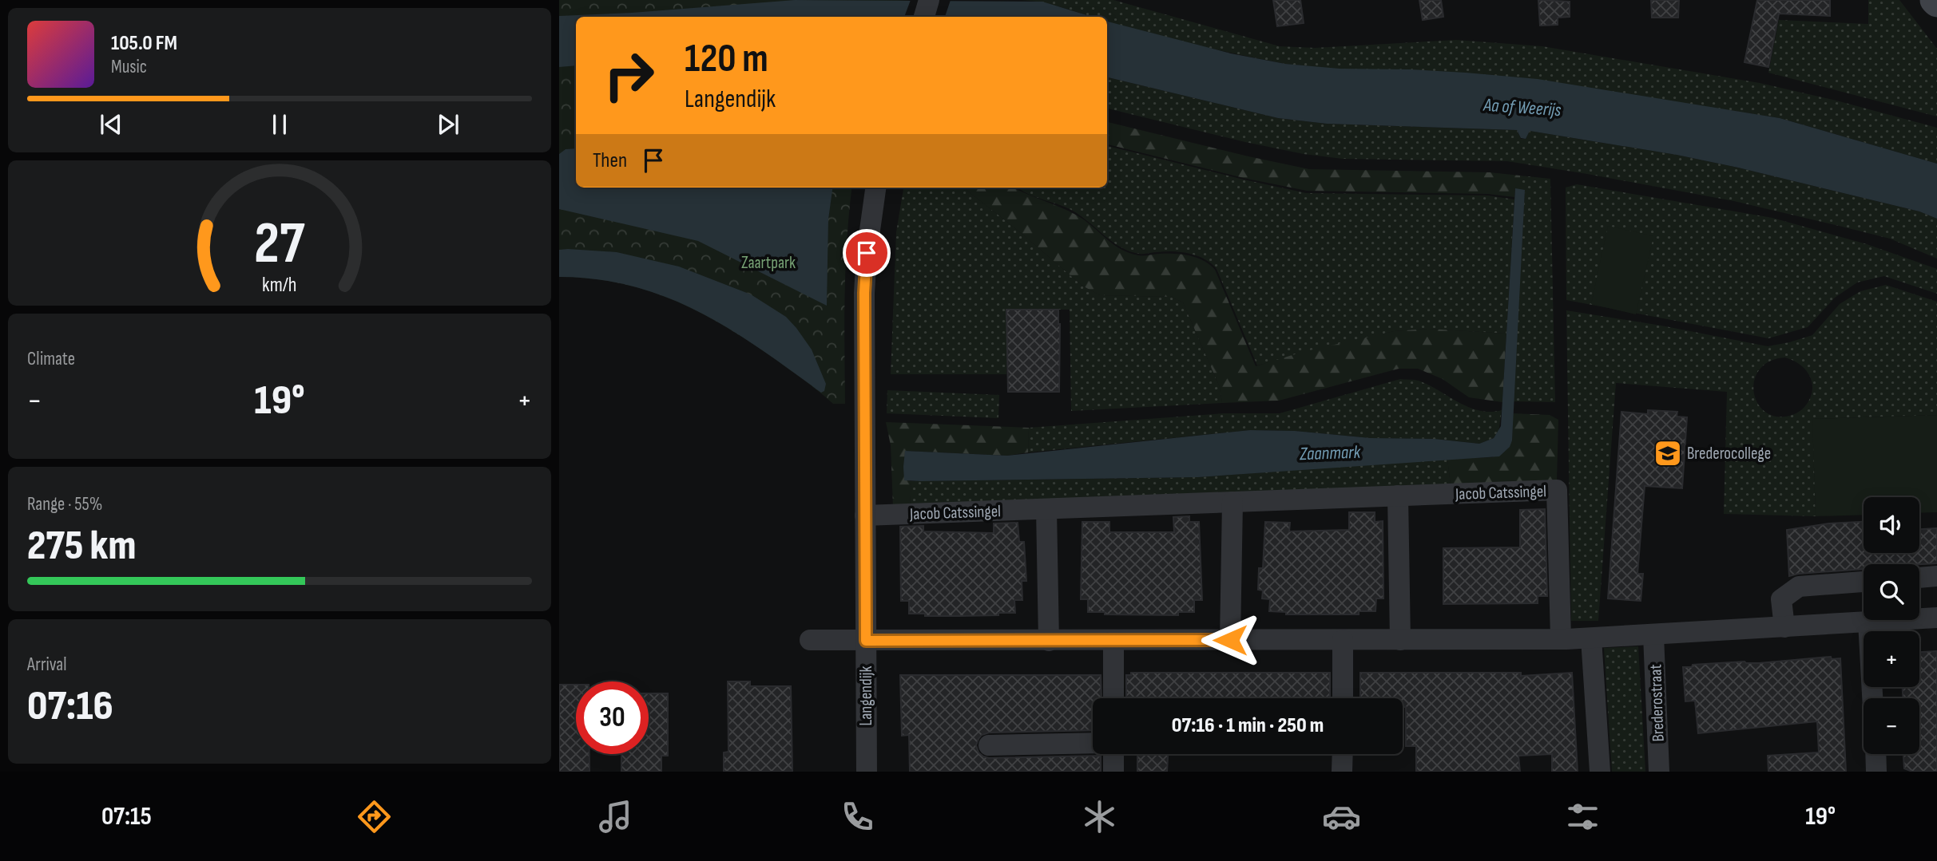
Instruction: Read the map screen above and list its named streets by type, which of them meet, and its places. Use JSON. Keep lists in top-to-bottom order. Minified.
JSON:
{"streets":{"street":["Jacob Catssingel","Langendijk","Brederostraat"]},"crossings":[["Jacob Catssingel","Langendijk"]],"water":["Aa of Weerijs","Zaanmark"],"parks":["Zaartpark"],"places":{"school or university":["Brederocollege"]},"page":{"turn":["120 m","Langendijk"],"song":["105.0 FM","Music"],"then":"Then","tile":["Climate",["Range · 55%","275 km"],["Arrival","07:16"]],"heat":["−","19°","+"],"map_buttons":["+","−"],"limit":"30","trip":"07:16 · 1 min · 250 m","tabs":["07:15","19°"],"gauge":["27","km/h"]}}
